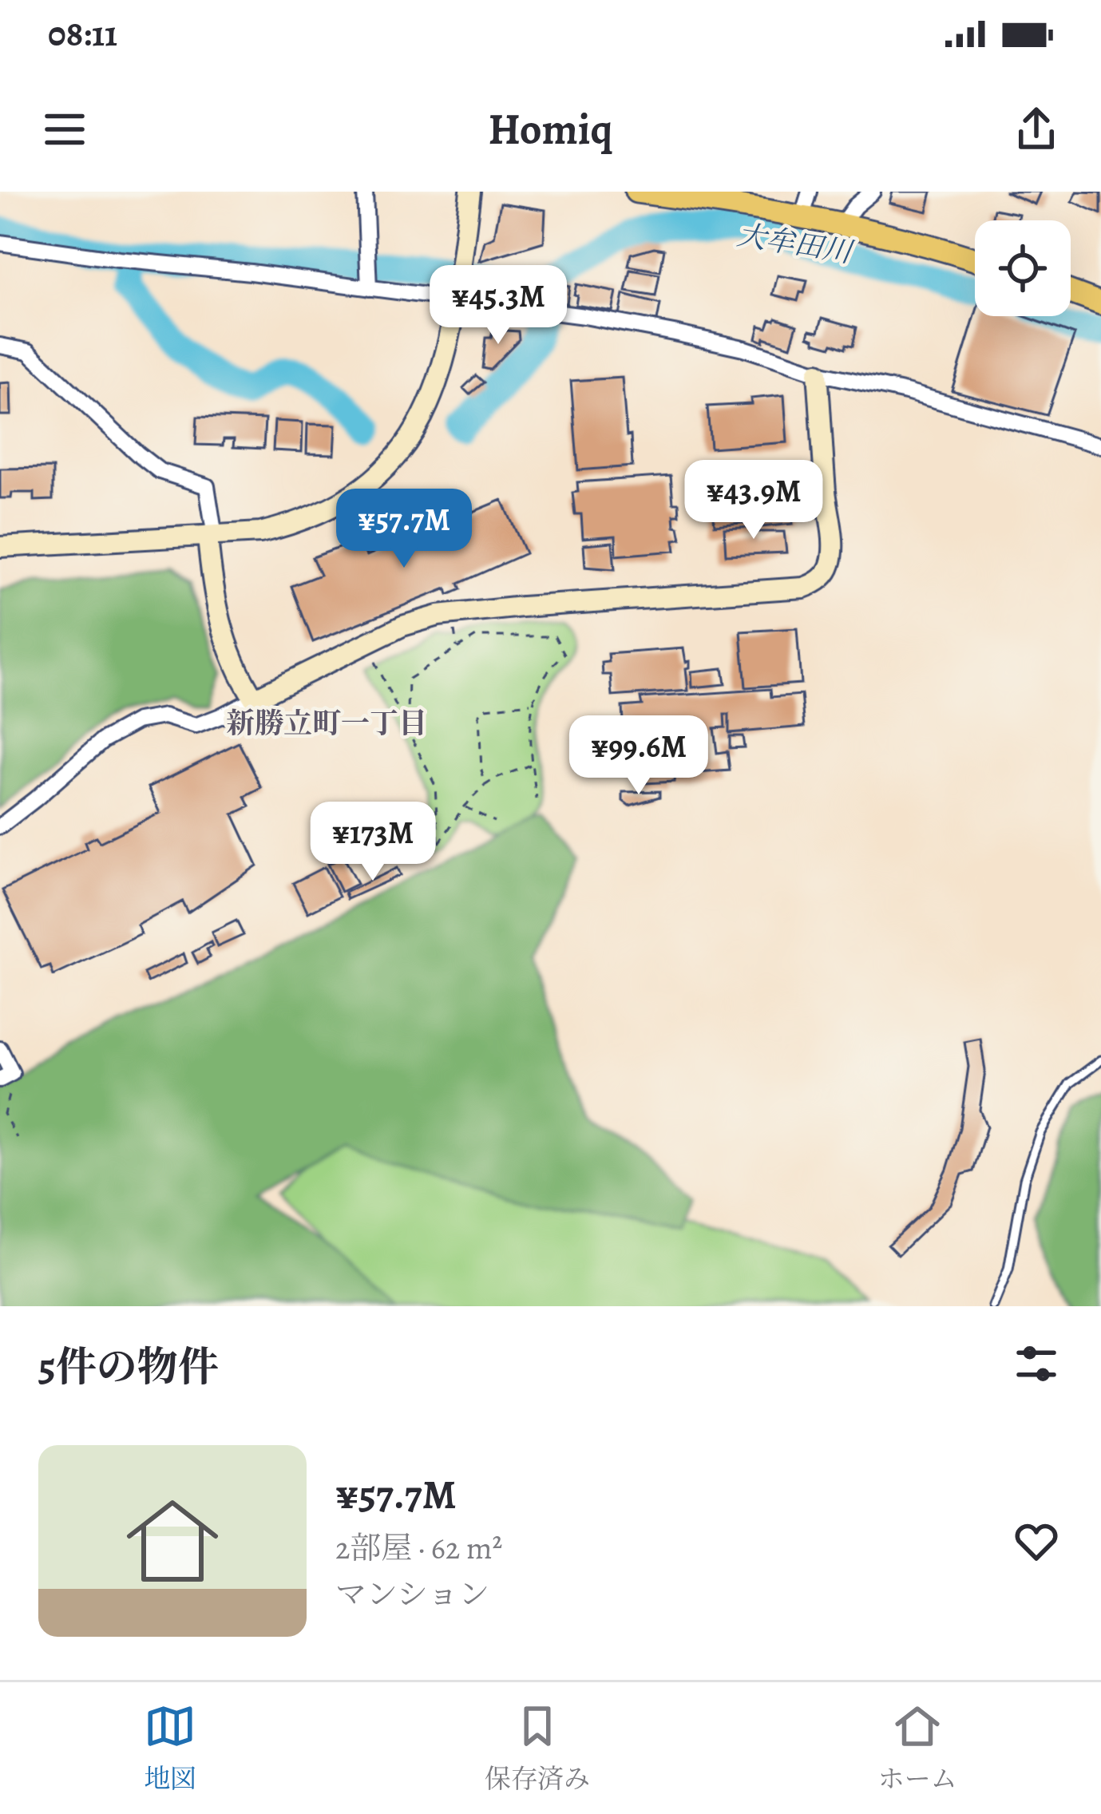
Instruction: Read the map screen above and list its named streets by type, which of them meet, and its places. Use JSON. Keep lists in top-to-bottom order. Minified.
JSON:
{"districts":["新勝立町一丁目"],"water":["大牟田川"],"page":{"status":"08:11","header":"Homiq","price":["¥45.3M","¥43.9M","¥57.7M","¥99.6M","¥173M"],"heading":"5件の物件","list":[{"name":"¥57.7M","note":"2部屋 · 62 m² · マンション"}],"tabs":["地図","保存済み","ホーム"]}}
